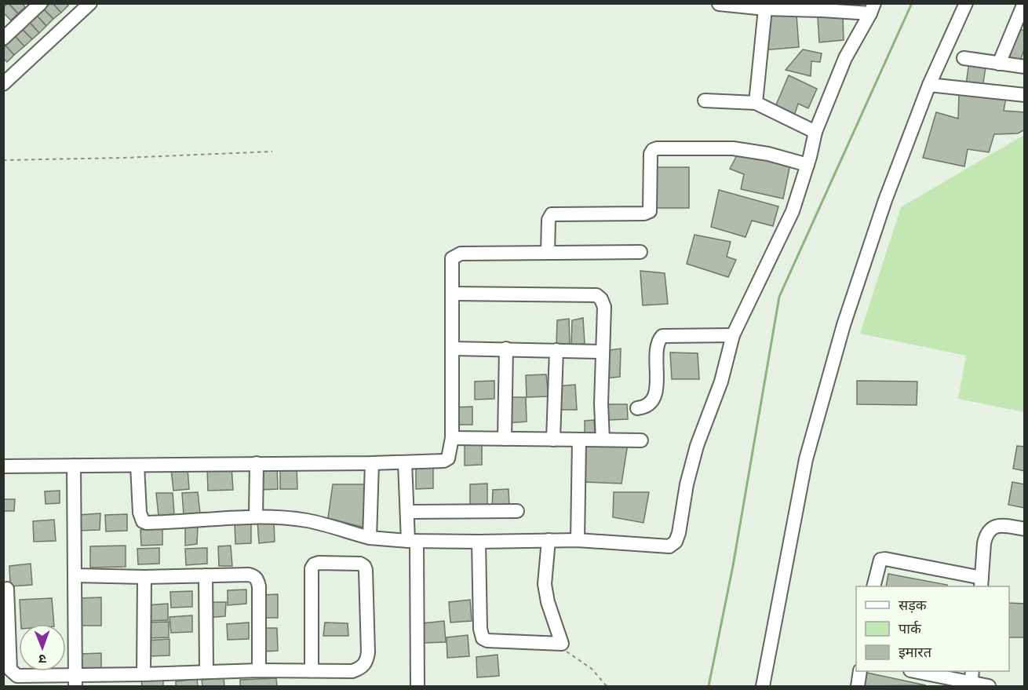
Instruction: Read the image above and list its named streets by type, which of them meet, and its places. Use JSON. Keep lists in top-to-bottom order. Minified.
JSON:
{"legend":["सड़क","पार्क","इमारत"],"north":"bottom"}
